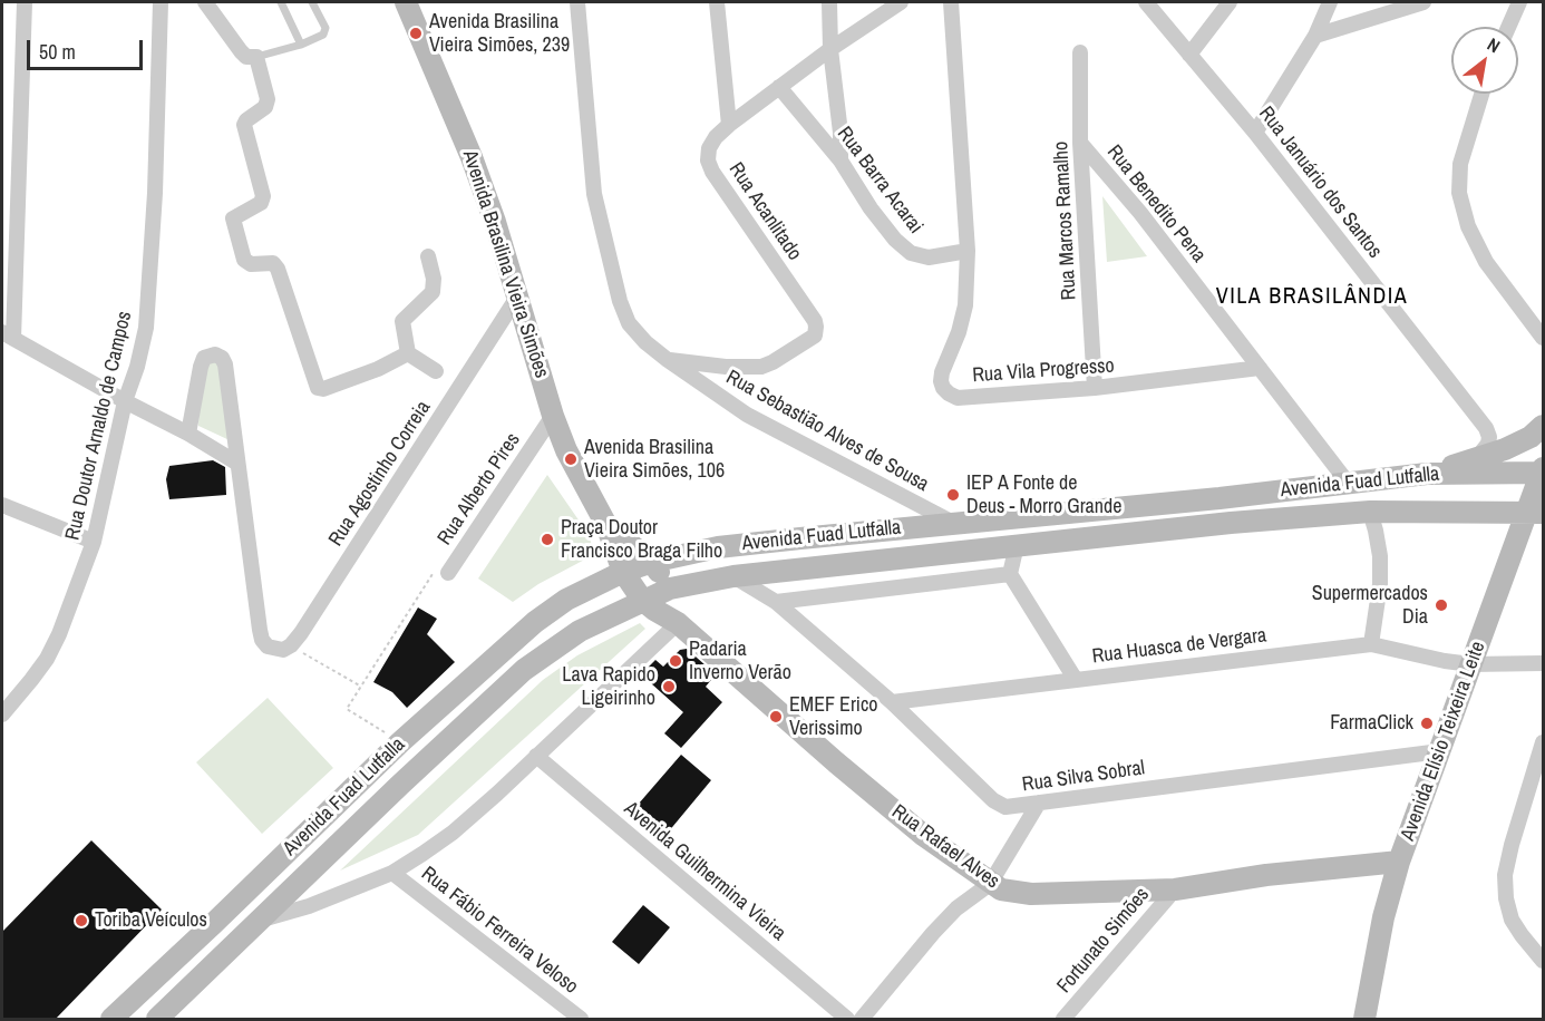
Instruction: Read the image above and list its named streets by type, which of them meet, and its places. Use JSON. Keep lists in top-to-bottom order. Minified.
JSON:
{"streets":{"main road":["Avenida Brasilina Vieira Simões","Avenida Fuad Lutfalla","Avenida Elísio Teixeira Leite","Rua Rafael Alves"],"street":["Rua Barra Acarai","Rua Januário dos Santos","Rua Benedito Pena","Rua Acanlitado","Rua Marcos Ramalho","Rua Vila Progresso","Rua Doutor Arnaldo de Campos","Rua Sebastião Alves de Sousa","Rua Agostinho Correia","Rua Alberto Pires","Rua Huasca de Vergara","Rua Silva Sobral","Avenida Guilhermina Vieira","Rua Fábio Ferreira Veloso","Fortunato Simões"]},"crossings":[["Rua Barra Acarai","Rua Acanlitado"],["Rua Barra Acarai","Rua Vila Progresso"],["Rua Benedito Pena","Rua Marcos Ramalho"],["Rua Benedito Pena","Rua Vila Progresso"],["Rua Benedito Pena","Avenida Fuad Lutfalla"],["Rua Acanlitado","Rua Sebastião Alves de Sousa"],["Rua Marcos Ramalho","Rua Vila Progresso"],["Avenida Brasilina Vieira Simões","Rua Agostinho Correia"],["Avenida Brasilina Vieira Simões","Avenida Fuad Lutfalla"],["Avenida Brasilina Vieira Simões","Rua Alberto Pires"],["Avenida Brasilina Vieira Simões","Rua Rafael Alves"],["Rua Sebastião Alves de Sousa","Avenida Fuad Lutfalla"],["Avenida Fuad Lutfalla","Rua Alberto Pires"],["Avenida Fuad Lutfalla","Avenida Elísio Teixeira Leite"],["Avenida Fuad Lutfalla","Rua Silva Sobral"],["Avenida Fuad Lutfalla","Rua Rafael Alves"],["Avenida Fuad Lutfalla","Avenida Guilhermina Vieira"],["Avenida Fuad Lutfalla","Rua Fábio Ferreira Veloso"],["Rua Huasca de Vergara","Avenida Elísio Teixeira Leite"],["Rua Huasca de Vergara","Rua Silva Sobral"],["Avenida Elísio Teixeira Leite","Rua Silva Sobral"],["Avenida Elísio Teixeira Leite","Rua Rafael Alves"],["Rua Rafael Alves","Fortunato Simões"]],"districts":["VILA BRASILÂNDIA"],"places":["Avenida Brasilina Vieira Simões, 239","Avenida Brasilina Vieira Simões, 106","IEP A Fonte de Deus - Morro Grande","Praça Doutor Francisco Braga Filho","Supermercados Dia","Padaria Inverno Verão","Lava Rapido Ligeirinho","EMEF Erico Verissimo","FarmaClick","Toriba Veículos"],"scale_bar":"50 m","north":"top right"}
